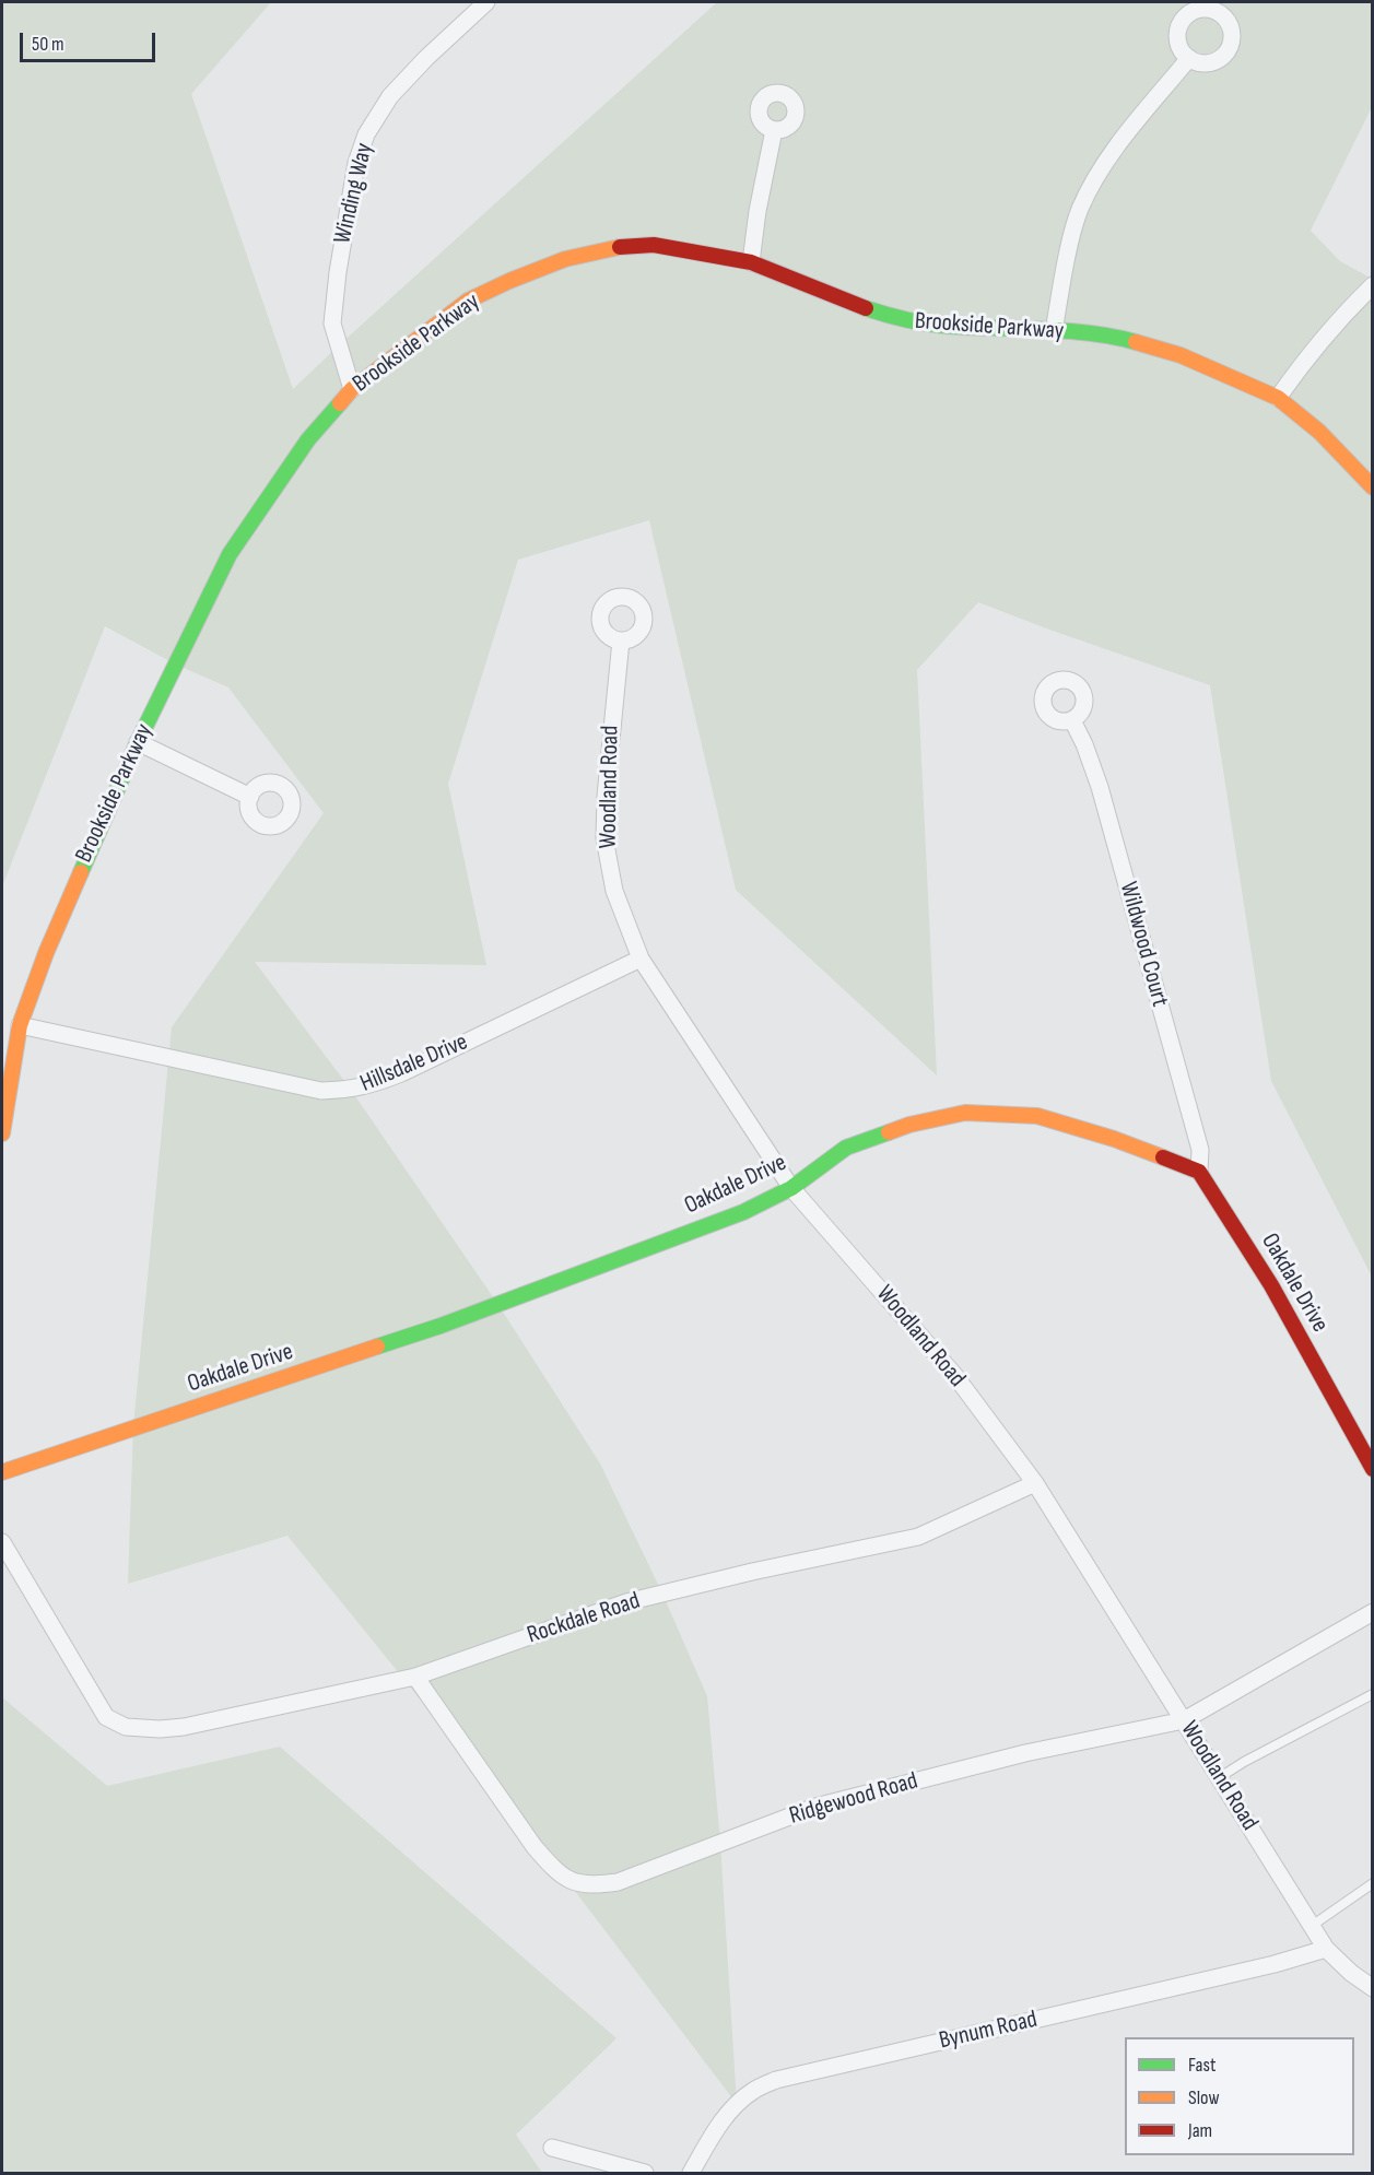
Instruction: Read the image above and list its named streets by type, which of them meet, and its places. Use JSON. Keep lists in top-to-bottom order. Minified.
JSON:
{"streets":{"street":["Winding Way","Brookside Parkway","Woodland Road","Wildwood Court","Hillsdale Drive","Oakdale Drive","Rockdale Road","Ridgewood Road","Bynum Road"]},"crossings":[["Winding Way","Brookside Parkway"],["Brookside Parkway","Hillsdale Drive"],["Woodland Road","Hillsdale Drive"],["Woodland Road","Oakdale Drive"],["Woodland Road","Rockdale Road"],["Woodland Road","Ridgewood Road"],["Woodland Road","Bynum Road"],["Wildwood Court","Oakdale Drive"],["Rockdale Road","Ridgewood Road"]],"legend":["Fast","Slow","Jam"],"scale_bar":"50 m"}
